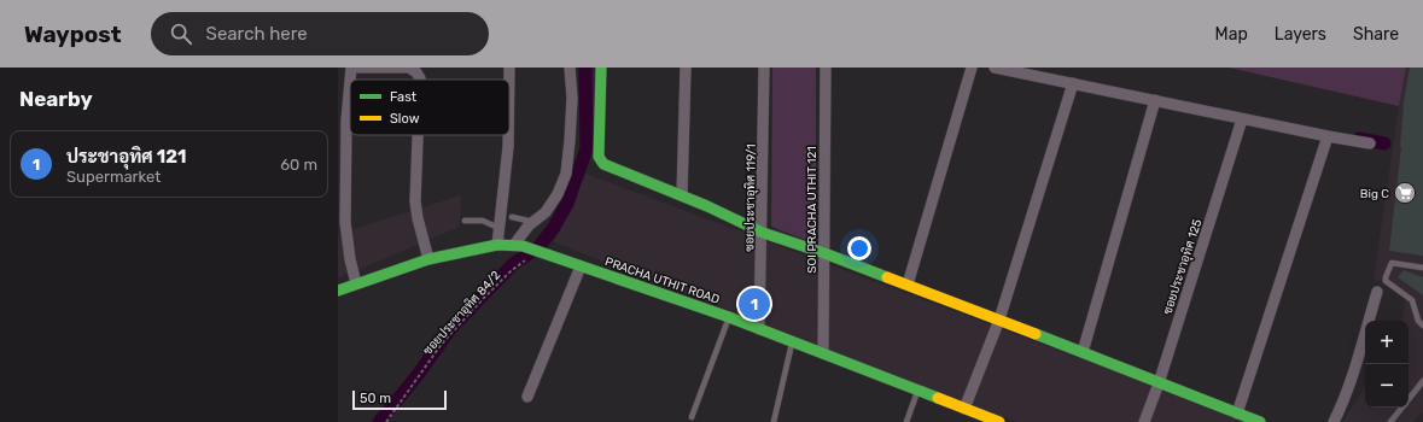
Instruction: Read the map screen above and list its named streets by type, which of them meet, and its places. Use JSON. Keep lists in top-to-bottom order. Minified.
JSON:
{"streets":{"street":["ซอยประชาอุทิศ 119/1","SOI PRACHA UTHIT 121","ซอยประชาอุทิศ 125","PRACHA UTHIT ROAD"],"path":["ซอยประชาอุทิศ 84/2"]},"crossings":[["ซอยประชาอุทิศ 119/1","PRACHA UTHIT ROAD"],["SOI PRACHA UTHIT 121","PRACHA UTHIT ROAD"],["PRACHA UTHIT ROAD","ซอยประชาอุทิศ 84/2"]],"places":{"supermarket":["Big C"]},"legend":["Fast","Slow"],"scale_bar":"50 m","page":{"header":"Waypost","search":"Search here","nav":["Map","Layers","Share"],"heading":"Nearby","list":[{"mark":"1","name":"ประชาอุทิศ 121","note":"Supermarket","value":"60 m"}],"pins":"1","map_buttons":["+","−"],"scale":"50 m"}}
